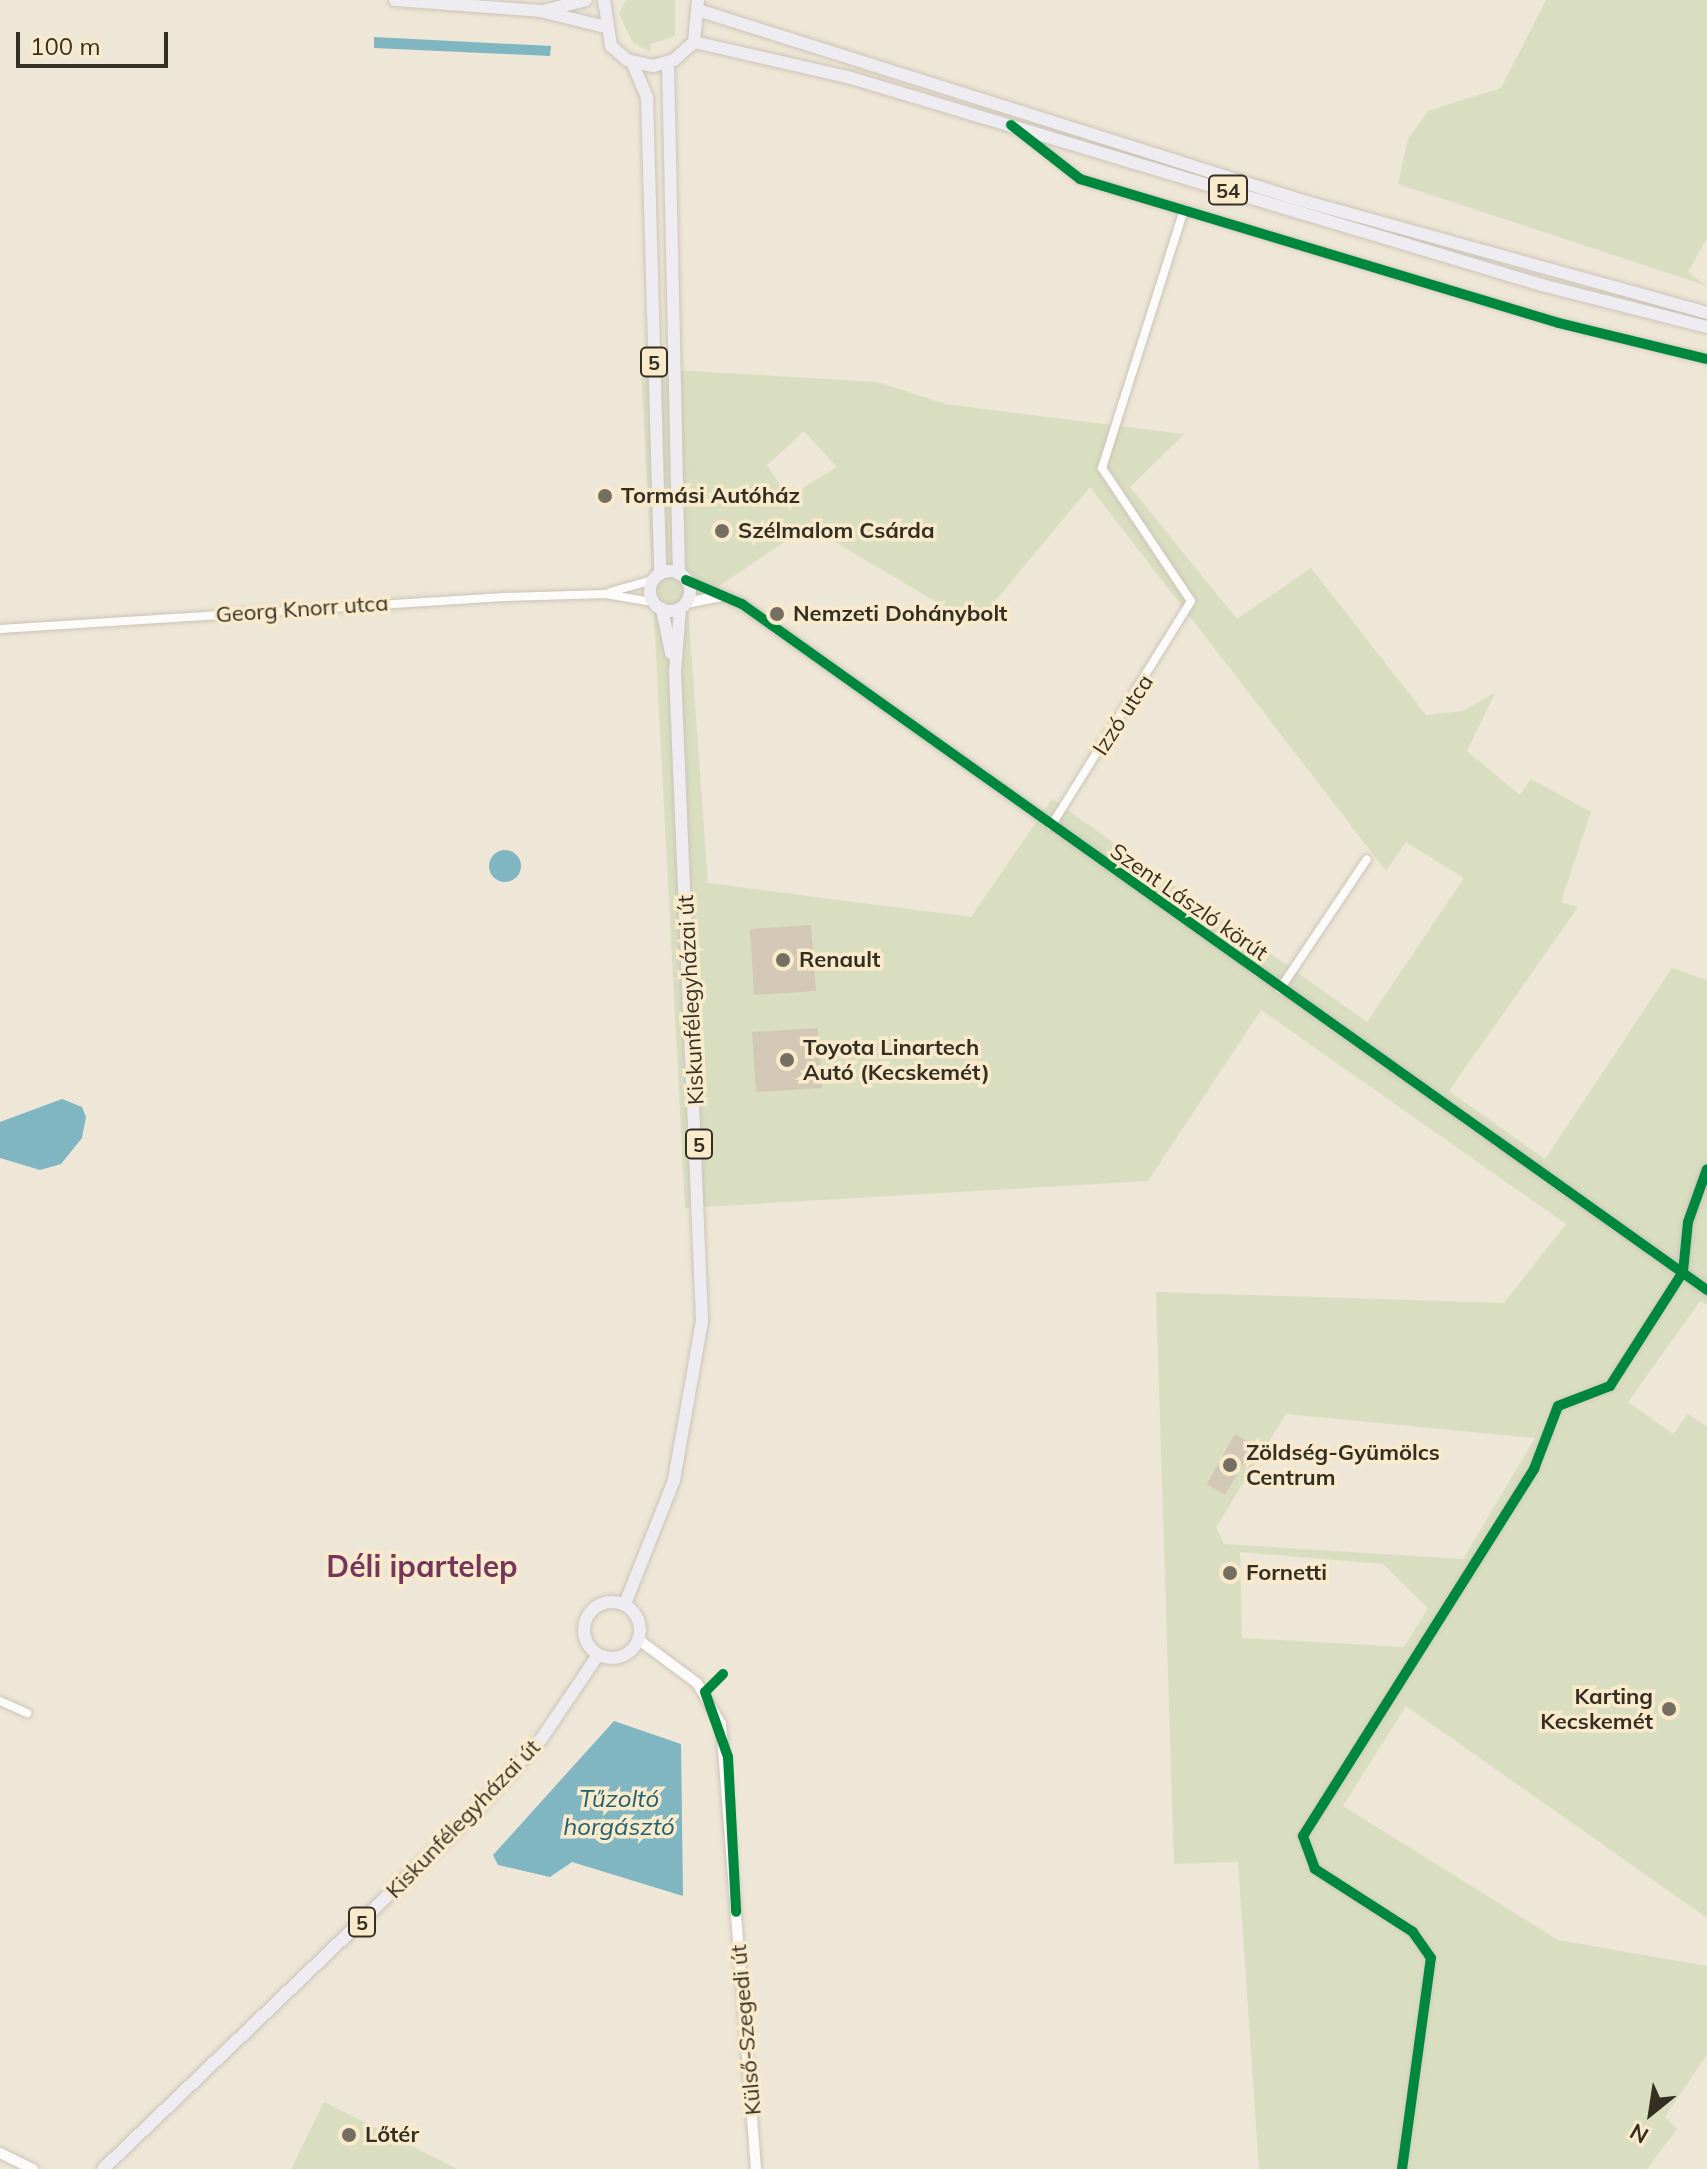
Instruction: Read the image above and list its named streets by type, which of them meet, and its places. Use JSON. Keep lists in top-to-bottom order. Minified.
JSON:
{"streets":{"main road":["54","5","Kiskunfélegyházai út"],"street":["Georg Knorr utca","Izzó utca","Szent László körút","Külső-Szegedi út"]},"crossings":[["5","Georg Knorr utca"],["5","Szent László körút"],["5","Kiskunfélegyházai út"],["Georg Knorr utca","Kiskunfélegyházai út"],["Izzó utca","Szent László körút"],["Kiskunfélegyházai út","Külső-Szegedi út"]],"districts":["Déli ipartelep"],"water":["Tűzoltó horgásztó"],"places":["Tormási Autóház","Szélmalom Csárda","Nemzeti Dohánybolt","Renault","Toyota Linartech Autó (Kecskemét)","Zöldség-Gyümölcs Centrum","Fornetti","Karting Kecskemét","Lőtér"],"scale_bar":"100 m","north":"bottom left"}
